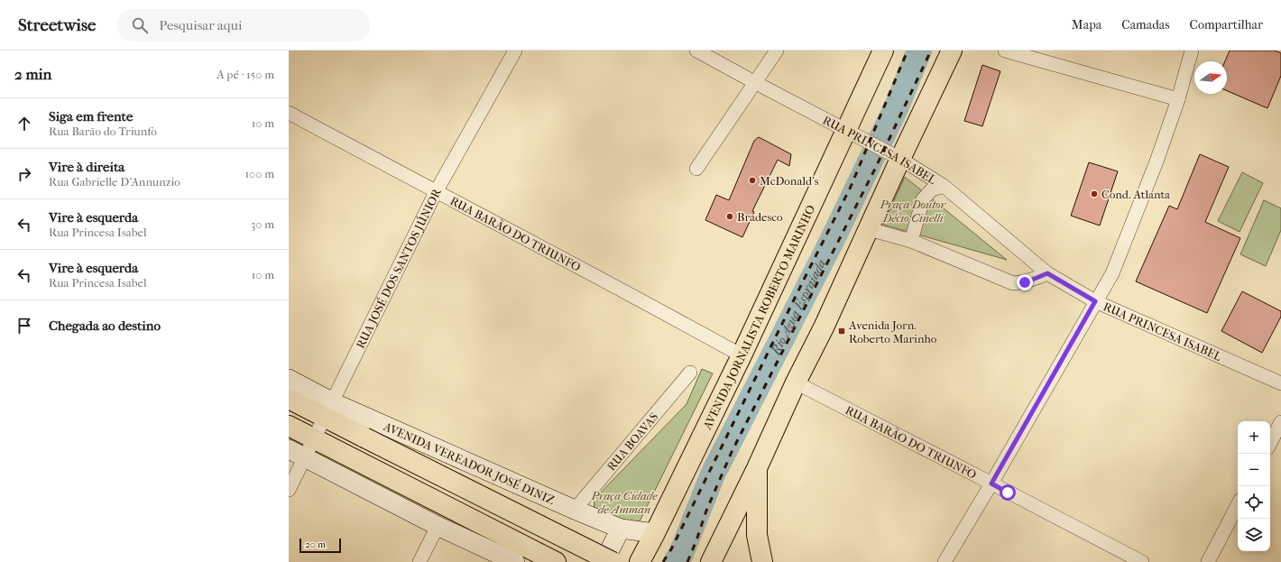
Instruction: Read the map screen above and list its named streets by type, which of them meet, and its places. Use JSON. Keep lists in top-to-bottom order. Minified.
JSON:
{"streets":{"main road":["AVENIDA JORNALISTA ROBERTO MARINHO","AVENIDA VEREADOR JOSÉ DINIZ"],"street":["RUA PRINCESA ISABEL","RUA BARÃO DO TRIUNFO","RUA JOSÉ DOS SANTOS JÚNIOR","RUA BOAVAS"]},"crossings":[["RUA PRINCESA ISABEL","AVENIDA JORNALISTA ROBERTO MARINHO"],["RUA BARÃO DO TRIUNFO","RUA JOSÉ DOS SANTOS JÚNIOR"],["RUA BARÃO DO TRIUNFO","AVENIDA JORNALISTA ROBERTO MARINHO"],["RUA JOSÉ DOS SANTOS JÚNIOR","AVENIDA VEREADOR JOSÉ DINIZ"],["AVENIDA JORNALISTA ROBERTO MARINHO","AVENIDA VEREADOR JOSÉ DINIZ"],["RUA BOAVAS","AVENIDA VEREADOR JOSÉ DINIZ"]],"water":["Rio Água Espraiada"],"parks":["Praça Doutor Décio Cinelli","Praça Cidade de Amman"],"places":{"other":["McDonald's","Cond. Atlanta","Bradesco"],"transit":["Avenida Jorn. Roberto Marinho"]},"scale_bar":"20 m","north":"right","page":{"header":"Streetwise","search":"Pesquisar aqui","nav":["Mapa","Camadas","Compartilhar"],"heading":["2 min","A pé · 150 m"],"list":[["Siga em frente","Rua Barão do Triunfo","10 m"],["Vire à direita","Rua Gabrielle D'Annunzio","100 m"],["Vire à esquerda","Rua Princesa Isabel","30 m"],["Vire à esquerda","Rua Princesa Isabel","10 m"],"Chegada ao destino"],"map_buttons":["+","−"],"scale":"20 m"}}
